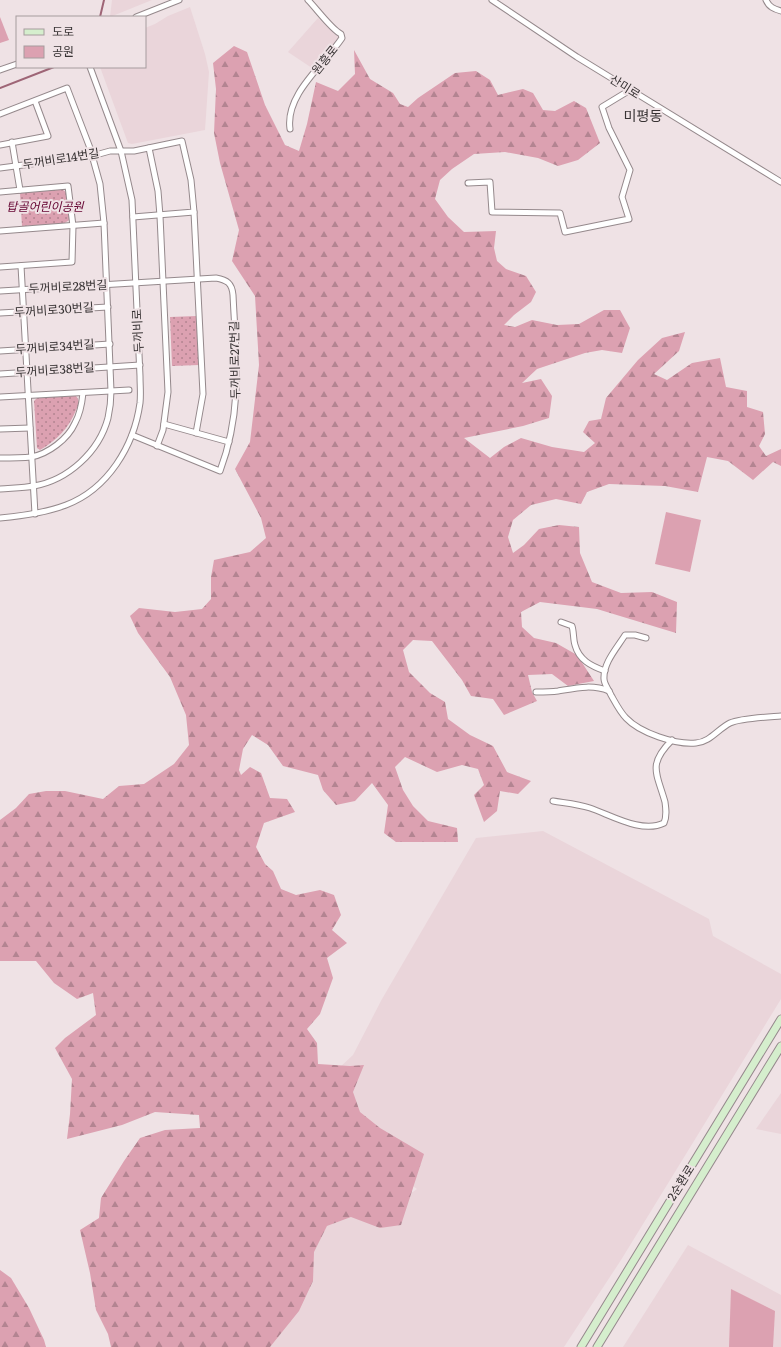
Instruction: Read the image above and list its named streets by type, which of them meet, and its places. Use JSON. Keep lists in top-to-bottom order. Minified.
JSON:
{"streets":{"street":["원흥로","산미로","두꺼비로14번길","두꺼비로28번길","두꺼비로30번길","두꺼비로","두꺼비로34번길","두꺼비로27번길","두꺼비로38번길","2순환로"]},"crossings":[["두꺼비로14번길","두꺼비로"],["두꺼비로28번길","두꺼비로"],["두꺼비로28번길","두꺼비로27번길"],["두꺼비로","두꺼비로27번길"],["두꺼비로","두꺼비로38번길"]],"districts":["미평동"],"parks":["탑골어린이공원"],"legend":["도로","공원"]}
